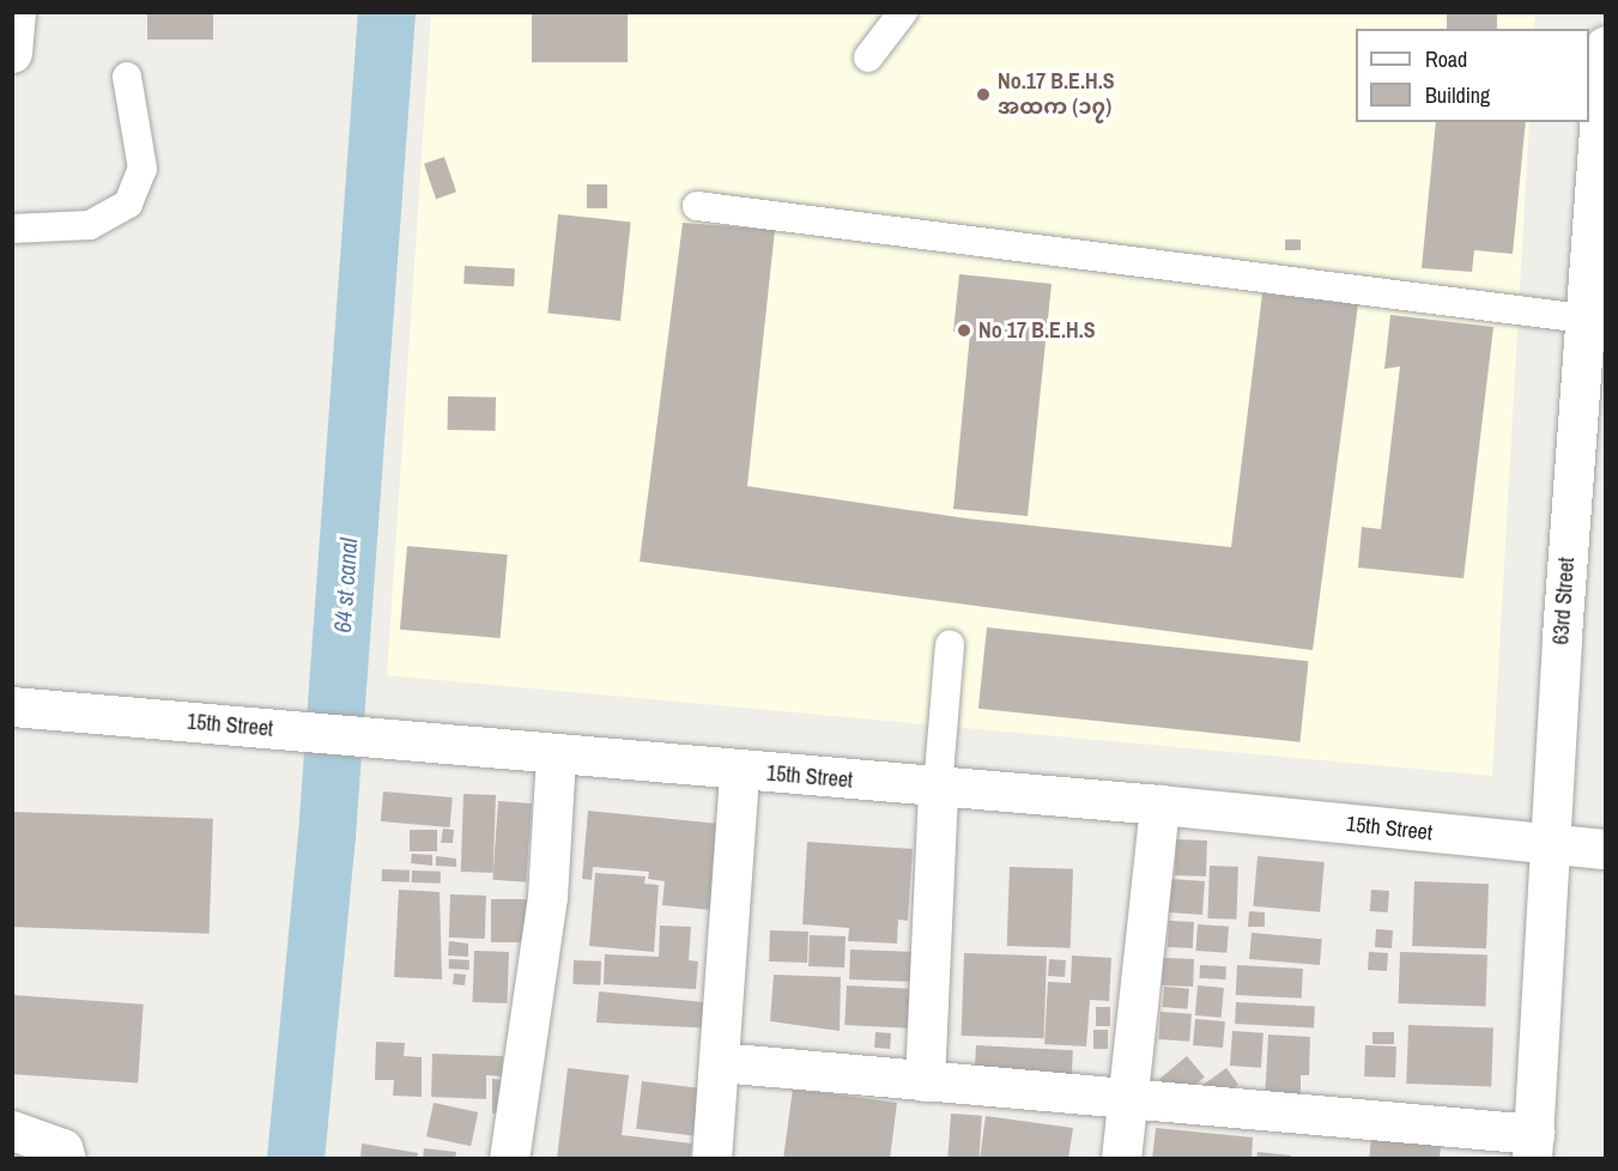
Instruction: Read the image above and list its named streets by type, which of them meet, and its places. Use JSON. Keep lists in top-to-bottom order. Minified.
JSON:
{"streets":{"street":["63rd Street","15th Street"]},"crossings":[["63rd Street","15th Street"]],"water":["64 st canal"],"places":["No.17 B.E.H.S အထက (၁၇)","No 17 B.E.H.S"],"legend":["Road","Building"]}
